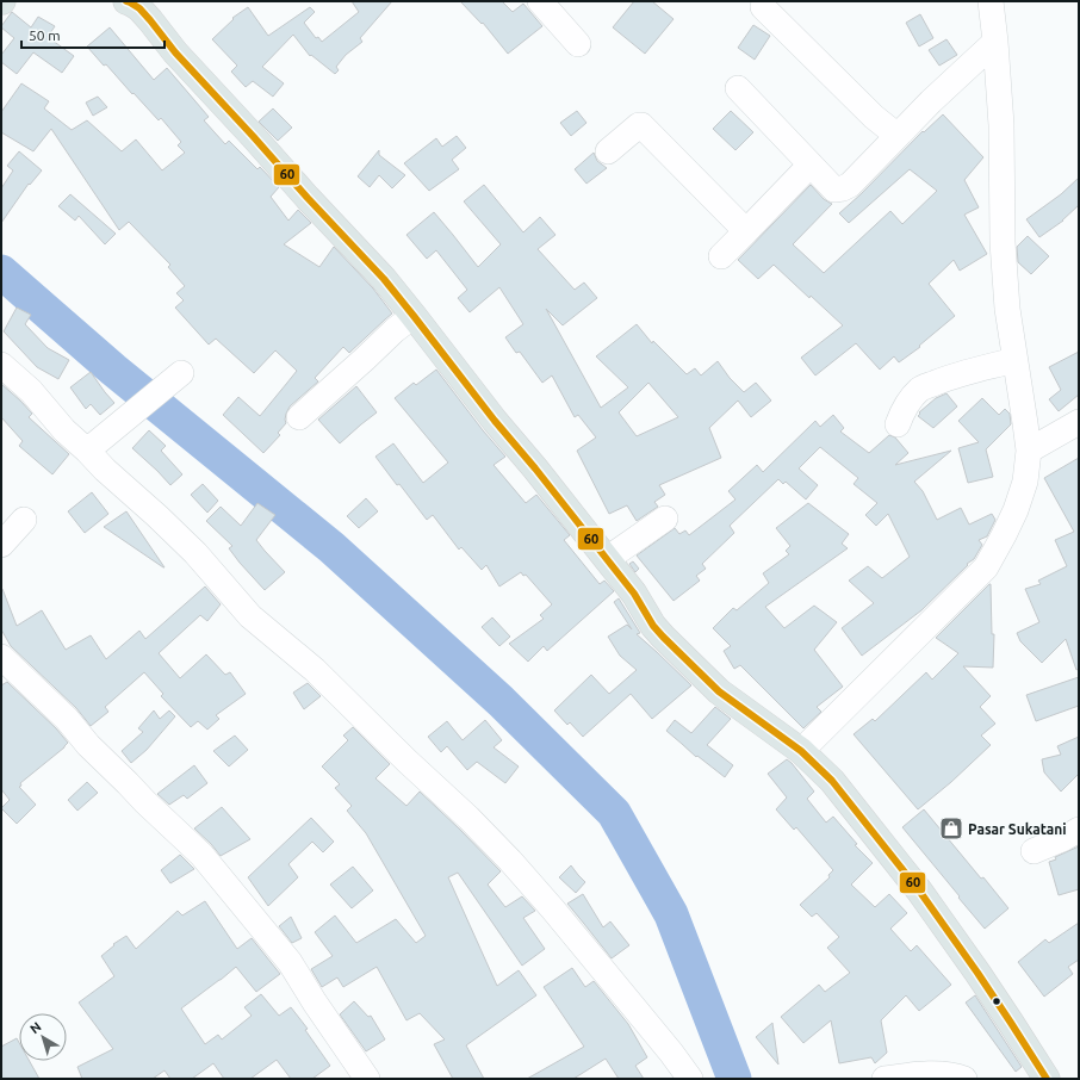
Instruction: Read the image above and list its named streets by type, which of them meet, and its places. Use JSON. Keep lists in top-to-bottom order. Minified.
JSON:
{"places":{"shop":["Pasar Sukatani"]},"lines":["transit line 60"],"scale_bar":"50 m","north":"top left"}
